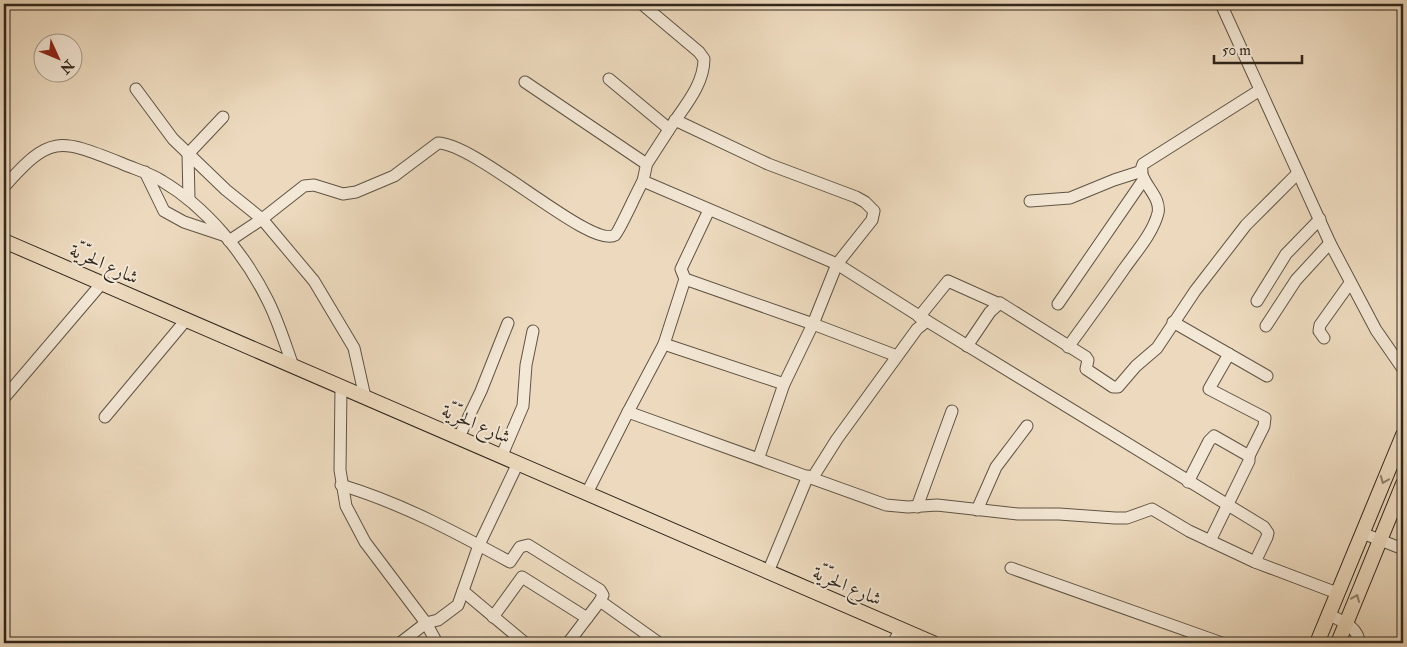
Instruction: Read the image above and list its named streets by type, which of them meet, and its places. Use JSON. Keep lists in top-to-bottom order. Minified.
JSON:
{"streets":{"main road":["شارع الحرّيّة"]},"scale_bar":"50 m","north":"bottom right"}
